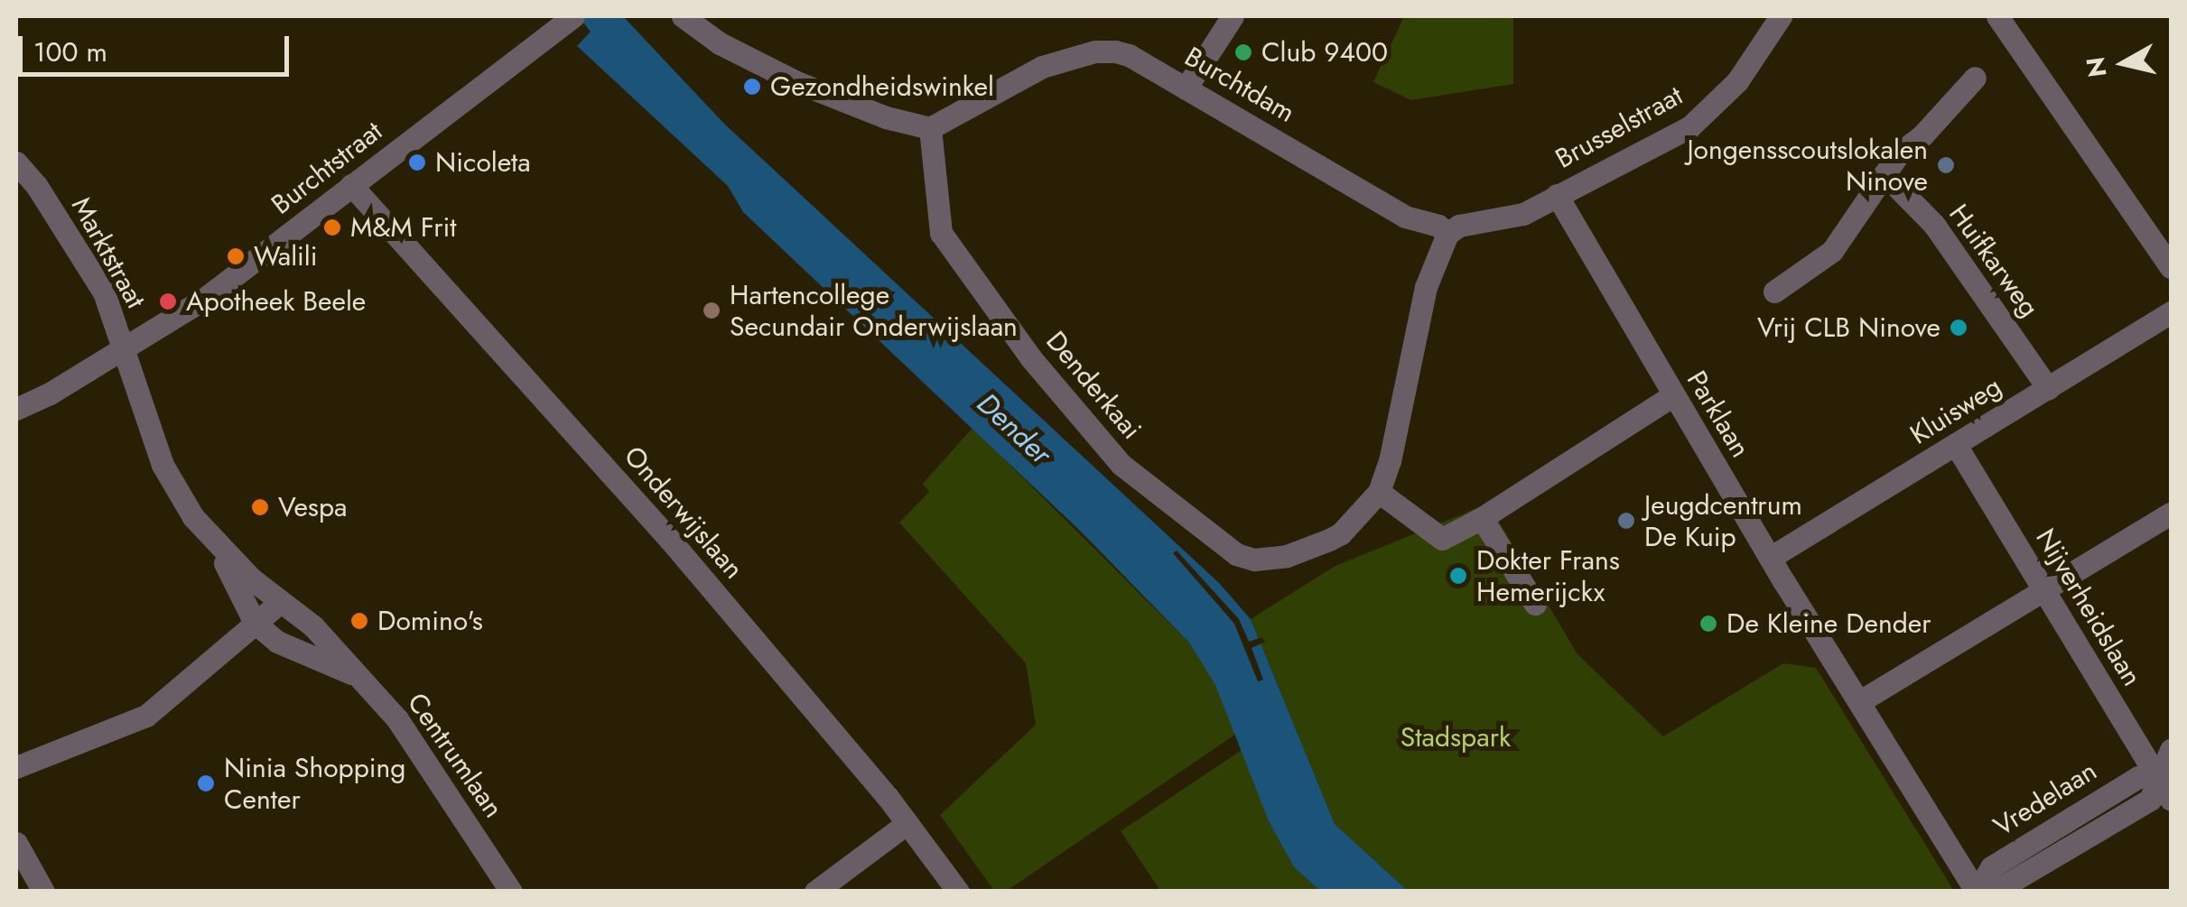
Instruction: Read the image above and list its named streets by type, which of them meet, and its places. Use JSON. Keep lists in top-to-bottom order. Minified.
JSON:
{"streets":{"street":["Burchtdam","Brusselstraat","Burchtstraat","Marktstraat","Huifkarweg","Denderkaai","Kluisweg","Parklaan","Onderwijslaan","Nijverheidslaan","Centrumlaan","Vredelaan"]},"crossings":[["Burchtdam","Brusselstraat"],["Burchtdam","Denderkaai"],["Brusselstraat","Parklaan"],["Burchtstraat","Marktstraat"],["Burchtstraat","Onderwijslaan"],["Burchtstraat","Centrumlaan"],["Marktstraat","Centrumlaan"],["Huifkarweg","Kluisweg"],["Kluisweg","Parklaan"],["Kluisweg","Nijverheidslaan"],["Parklaan","Vredelaan"],["Nijverheidslaan","Vredelaan"]],"water":["Dender"],"parks":["Stadspark"],"places":["Club 9400","Gezondheidswinkel","Nicoleta","Jongensscoutslokalen Ninove","M&M Frit","Walili","Apotheek Beele","Hartencollege Secundair Onderwijslaan","Vrij CLB Ninove","Vespa","Jeugdcentrum De Kuip","Dokter Frans Hemerijckx","Domino's","De Kleine Dender","Ninia Shopping Center"],"scale_bar":"100 m","north":"left"}
